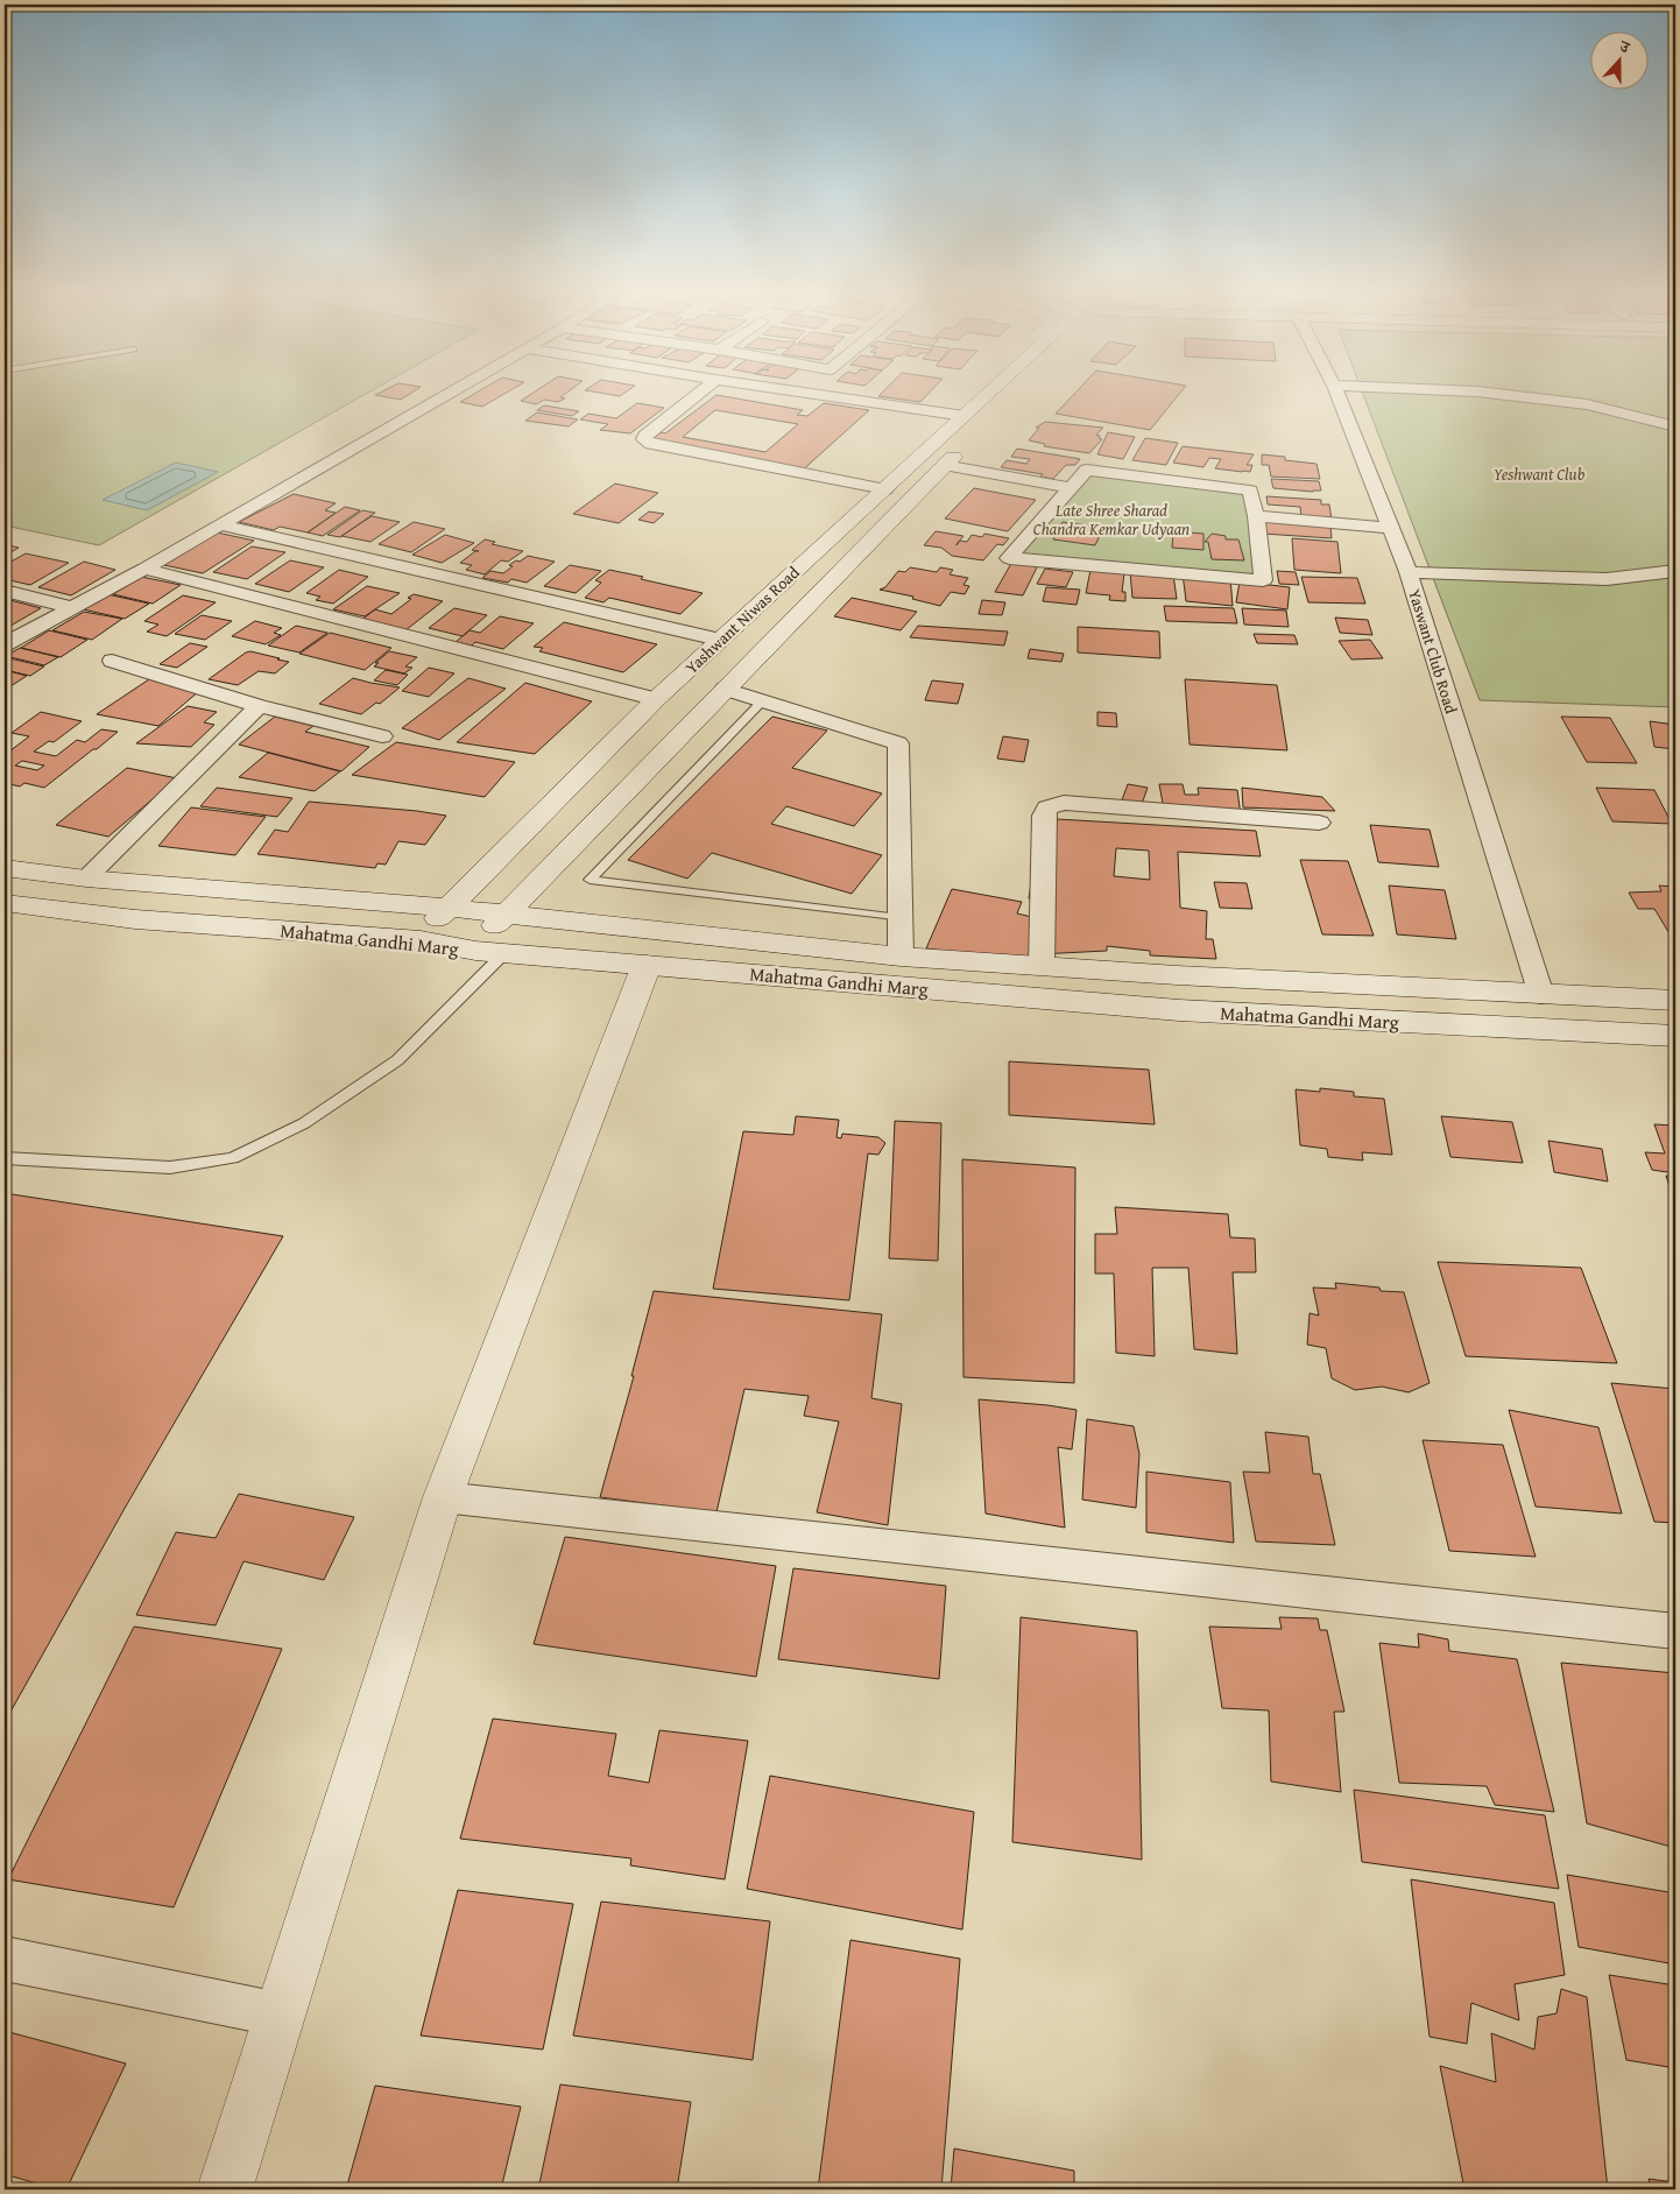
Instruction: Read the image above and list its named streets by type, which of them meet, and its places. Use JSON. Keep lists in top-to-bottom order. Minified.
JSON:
{"streets":{"main road":["Yashwant Niwas Road","Mahatma Gandhi Marg"],"street":["Yaswant Club Road"]},"crossings":[["Yashwant Niwas Road","Mahatma Gandhi Marg"],["Yaswant Club Road","Mahatma Gandhi Marg"]],"parks":["Yeshwant Club","Late Shree Sharad Chandra Kemkar Udyaan"],"north":"top"}
